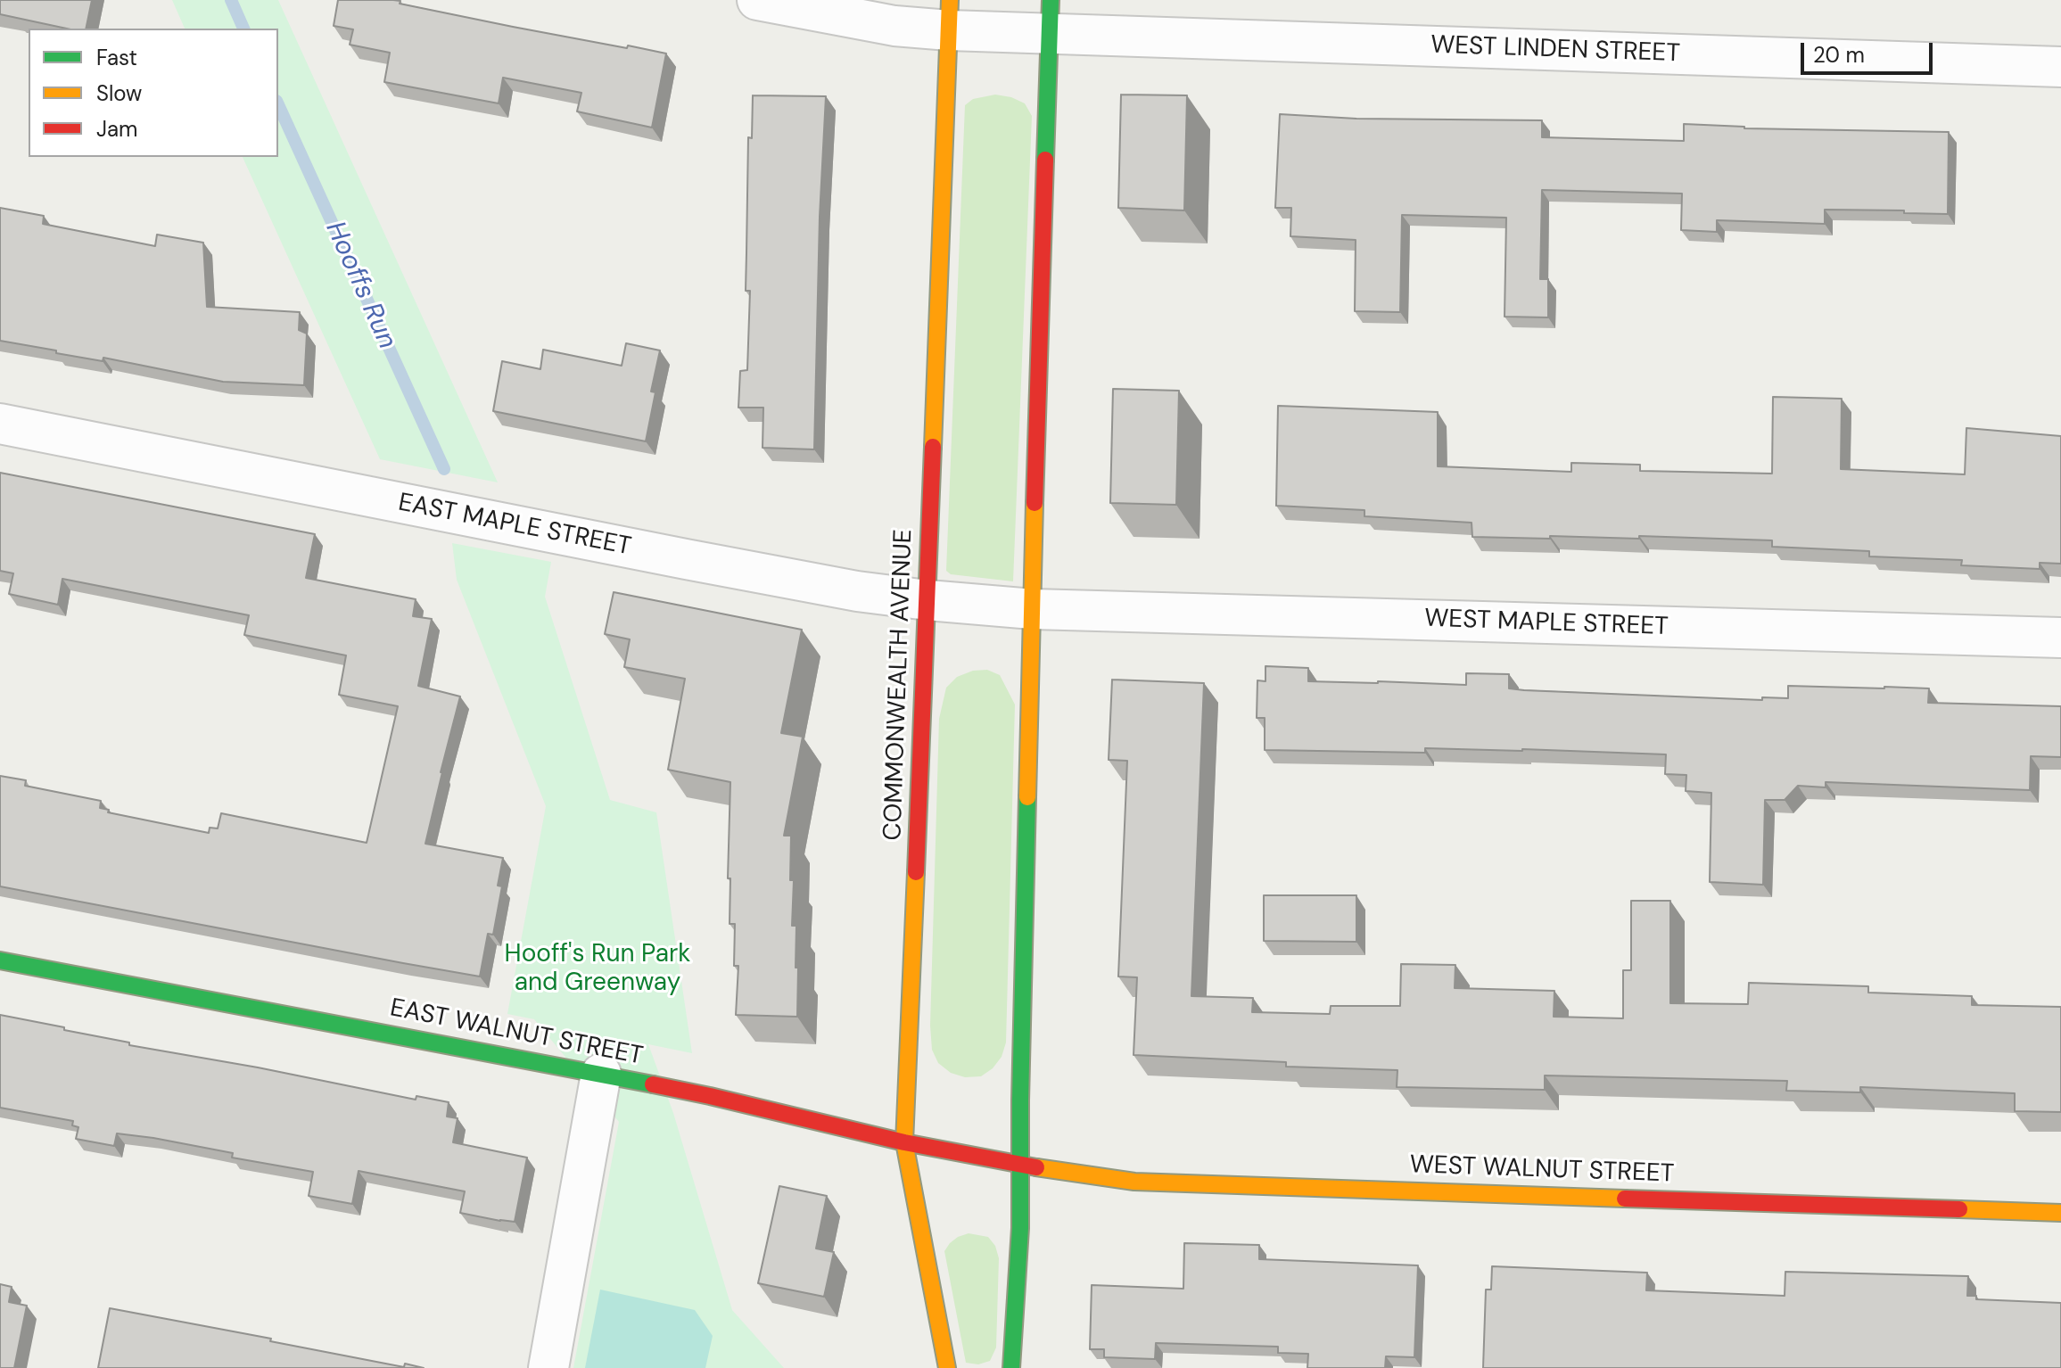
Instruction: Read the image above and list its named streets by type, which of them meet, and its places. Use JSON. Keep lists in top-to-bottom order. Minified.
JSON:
{"streets":{"street":["WEST LINDEN STREET","EAST MAPLE STREET","WEST MAPLE STREET","COMMONWEALTH AVENUE","EAST WALNUT STREET","WEST WALNUT STREET"]},"crossings":[["WEST LINDEN STREET","COMMONWEALTH AVENUE"],["EAST MAPLE STREET","WEST MAPLE STREET"],["EAST MAPLE STREET","COMMONWEALTH AVENUE"],["COMMONWEALTH AVENUE","EAST WALNUT STREET"],["EAST WALNUT STREET","WEST WALNUT STREET"]],"water":["Hooffs Run"],"parks":["Hooff's Run Park and Greenway"],"legend":["Fast","Slow","Jam"],"scale_bar":"20 m"}
